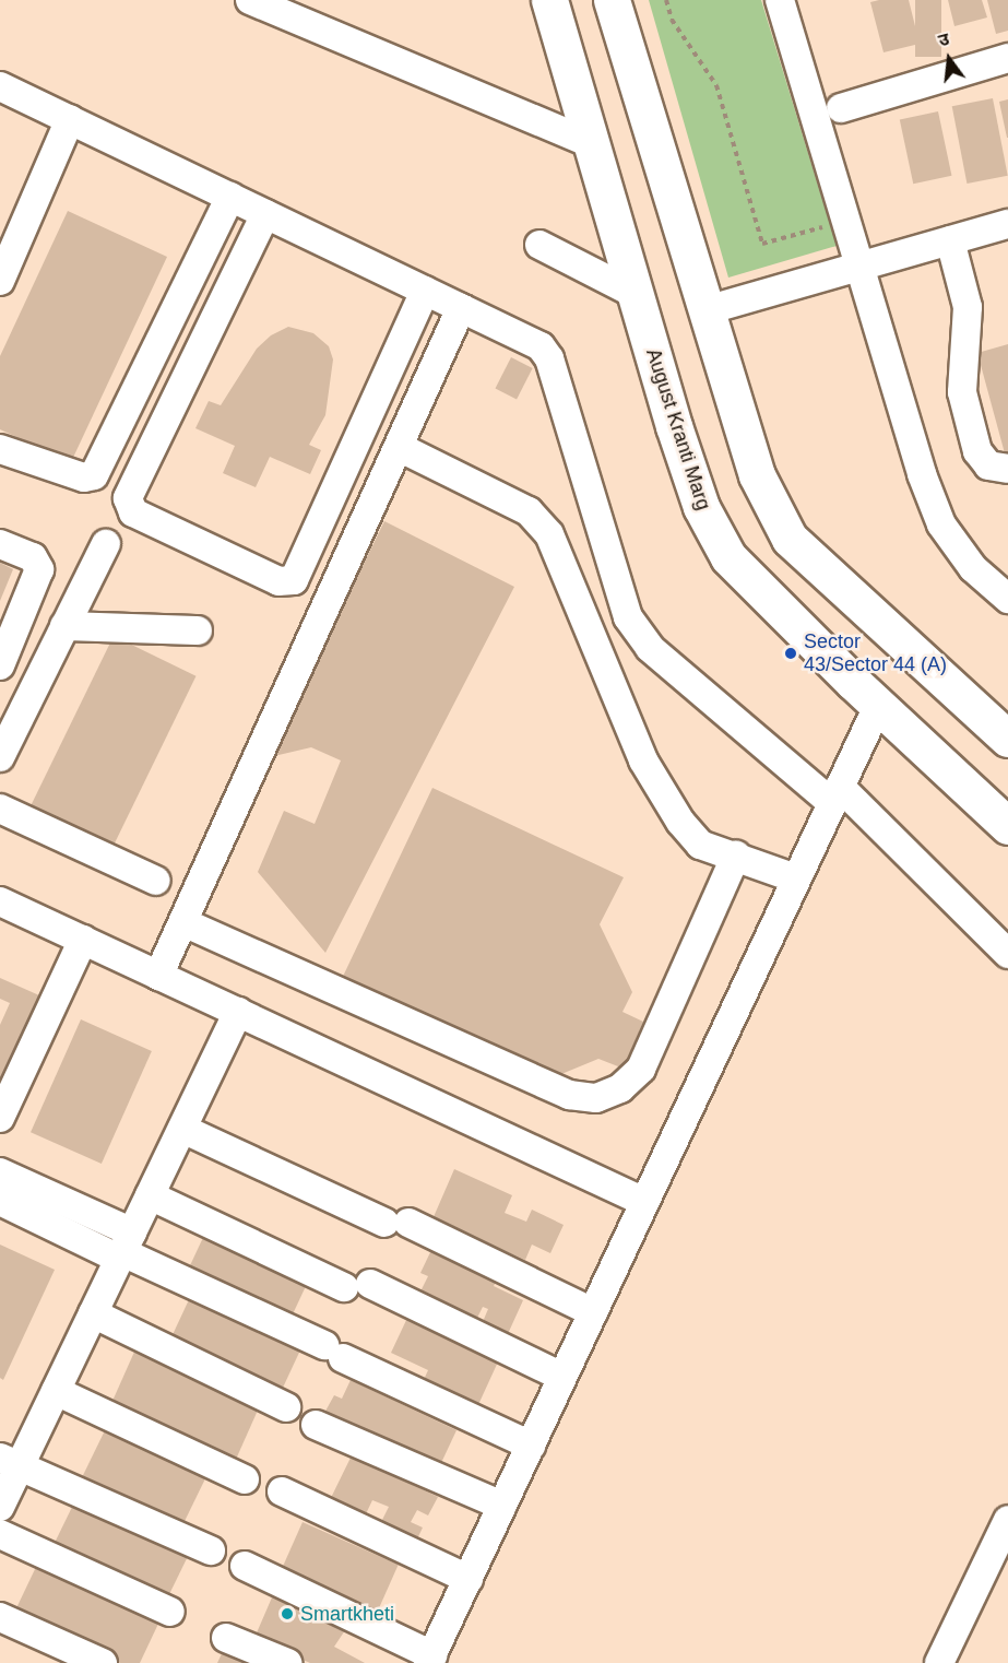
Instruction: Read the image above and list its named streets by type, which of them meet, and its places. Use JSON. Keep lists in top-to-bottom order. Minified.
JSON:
{"streets":{"main road":["August Kranti Marg"]},"places":["Sector 43/Sector 44 (A)","Smartkheti"],"north":"top"}
